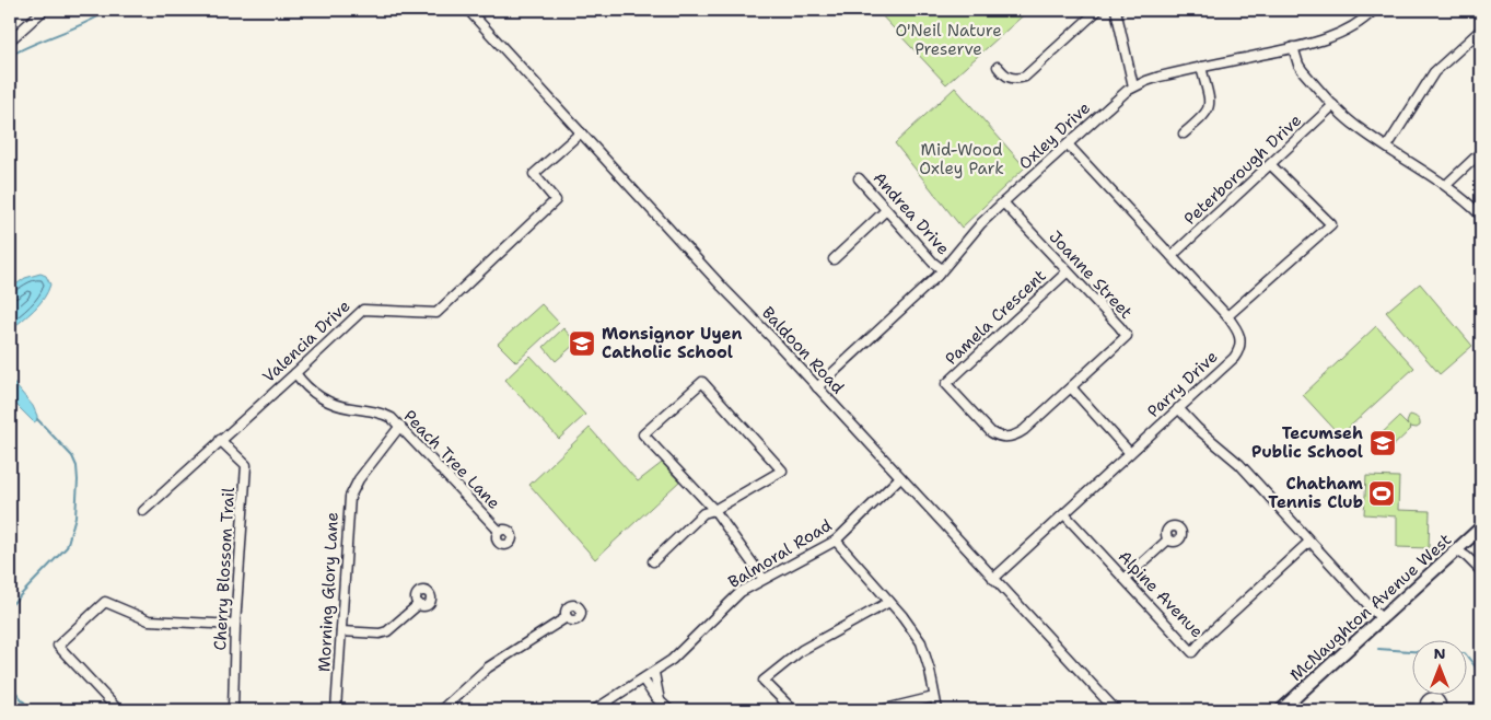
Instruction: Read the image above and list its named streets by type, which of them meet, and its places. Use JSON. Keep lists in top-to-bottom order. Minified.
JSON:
{"streets":{"main road":["McNaughton Avenue West"],"street":["Oxley Drive","Peterborough Drive","Andrea Drive","Joanne Street","Pamela Crescent","Valencia Drive","Baldoon Road","Parry Drive","Peach Tree Lane","Balmoral Road","Cherry Blossom Trail","Morning Glory Lane","Alpine Avenue"]},"crossings":[["Oxley Drive","Andrea Drive"],["Oxley Drive","Joanne Street"],["Oxley Drive","Baldoon Road"],["Oxley Drive","Parry Drive"],["Peterborough Drive","Parry Drive"],["Joanne Street","Pamela Crescent"],["Valencia Drive","Baldoon Road"],["Valencia Drive","Peach Tree Lane"],["Valencia Drive","Cherry Blossom Trail"],["Baldoon Road","Parry Drive"],["Baldoon Road","Balmoral Road"],["Parry Drive","Alpine Avenue"],["Peach Tree Lane","Morning Glory Lane"]],"parks":["O'Neil Nature Preserve","Mid-Wood Oxley Park"],"places":{"school or university":["Monsignor Uyen Catholic School","Tecumseh Public School"],"sports":["Chatham Tennis Club"]},"north":"top"}
